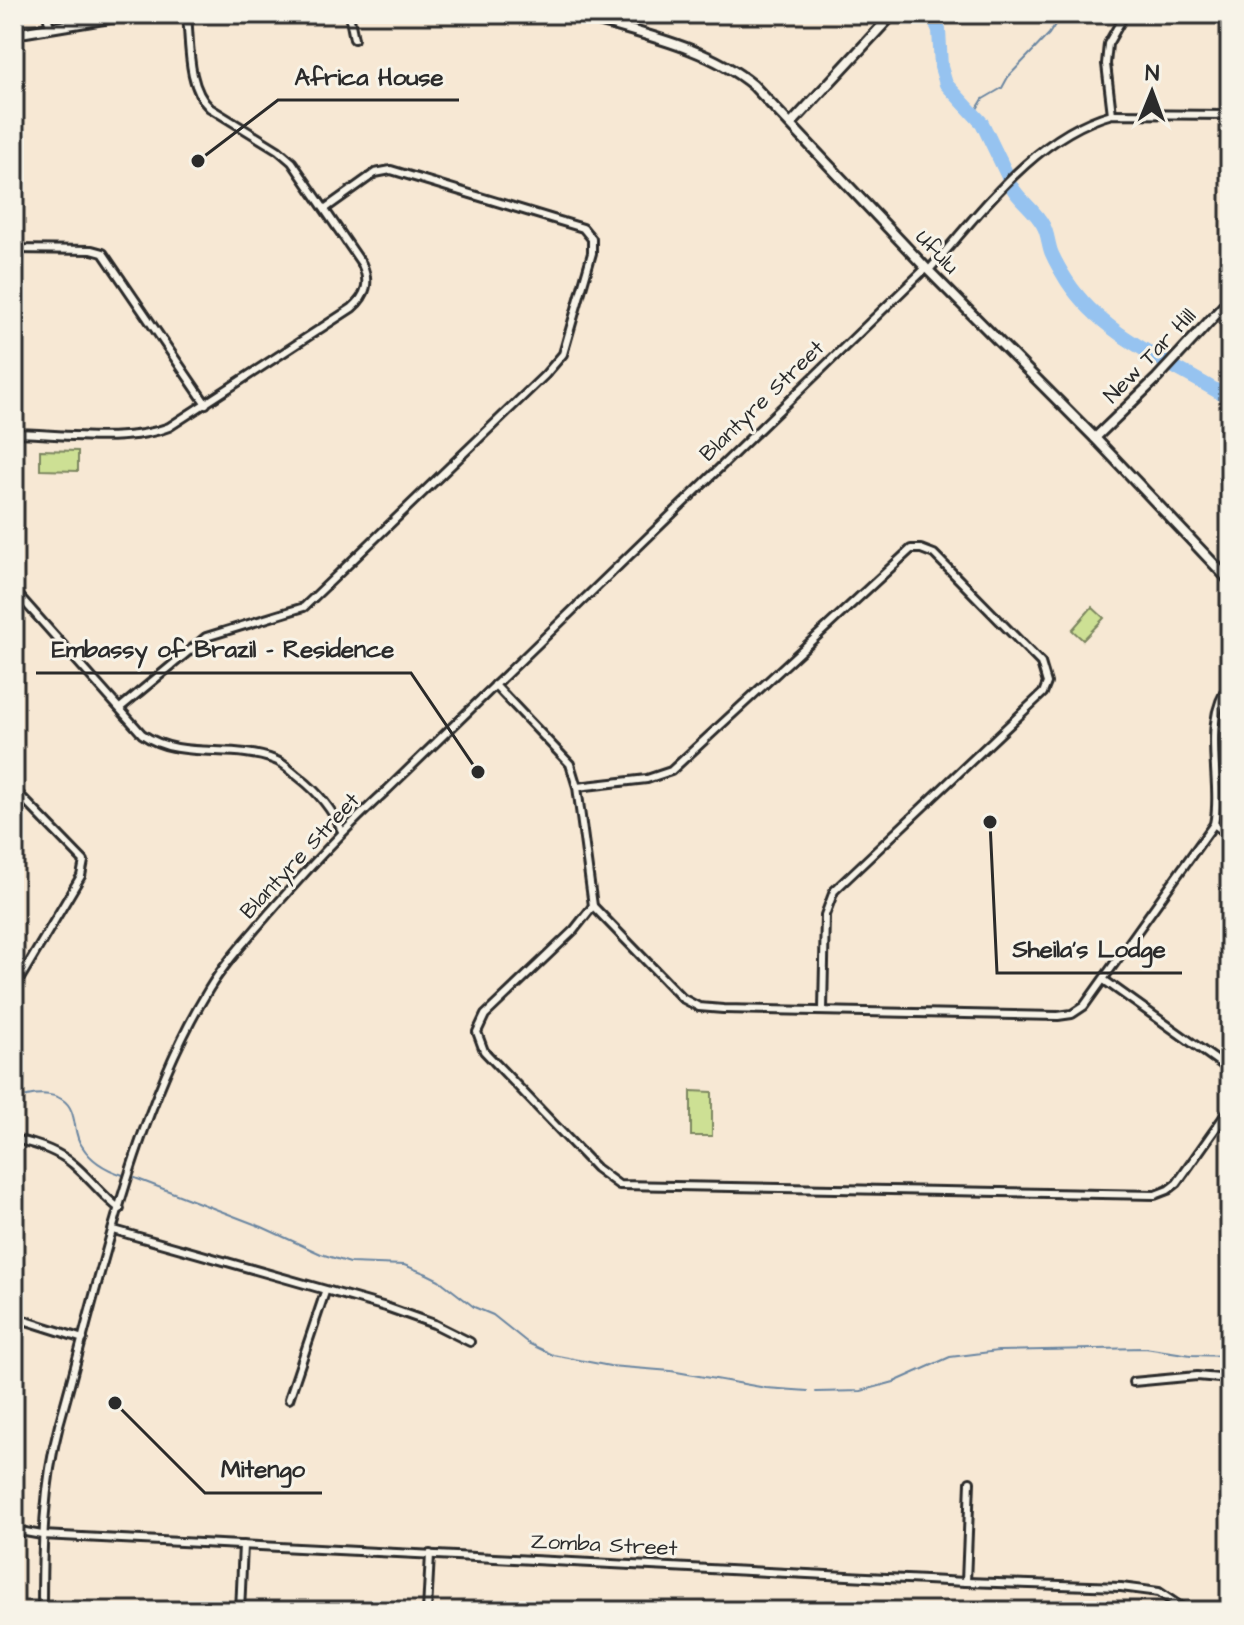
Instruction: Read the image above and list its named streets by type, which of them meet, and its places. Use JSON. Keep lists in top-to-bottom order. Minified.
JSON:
{"streets":{"street":["Ufulu","New Tar Hill","Blantyre Street","Zomba Street"]},"crossings":[["Ufulu","New Tar Hill"],["Ufulu","Blantyre Street"],["Blantyre Street","Zomba Street"]],"places":["Africa House","Embassy of Brazil - Residence","Sheila's Lodge","Mitengo"],"north":"top"}
